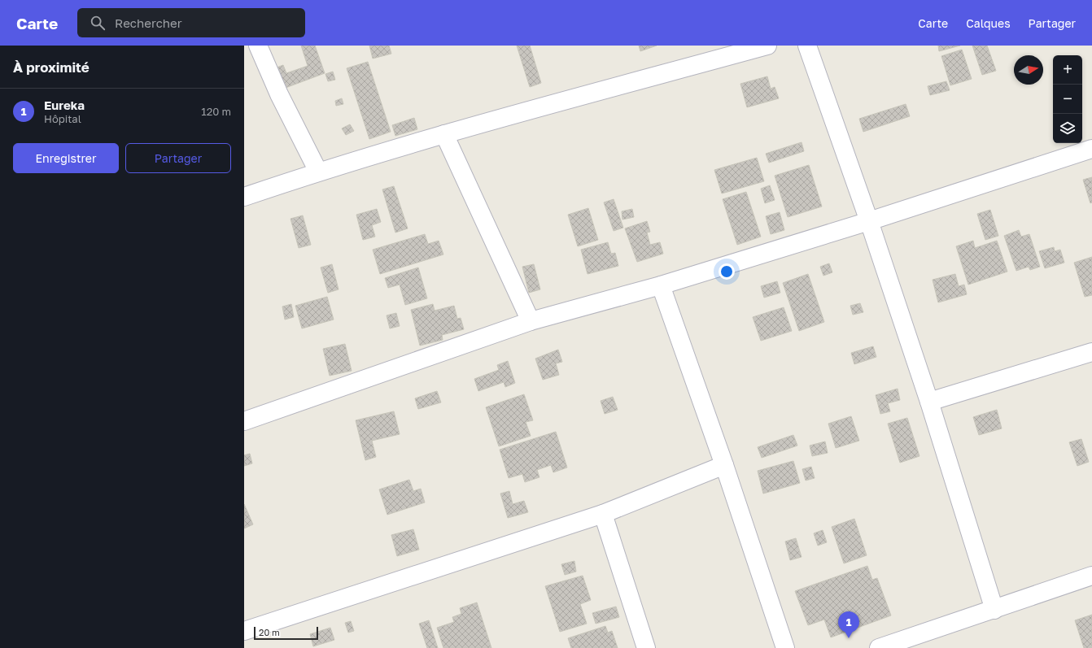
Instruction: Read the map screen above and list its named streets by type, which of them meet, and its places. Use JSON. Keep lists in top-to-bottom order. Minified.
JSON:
{"scale_bar":"20 m","north":"right","page":{"header":"Carte","search":"Rechercher","nav":["Carte","Calques","Partager"],"heading":"À proximité","map_buttons":["+","−"],"list":[{"mark":"1","name":"Eureka","note":"Hôpital","value":"120 m"}],"buttons":["Enregistrer","Partager"],"pins":"1","scale":"20 m"}}
